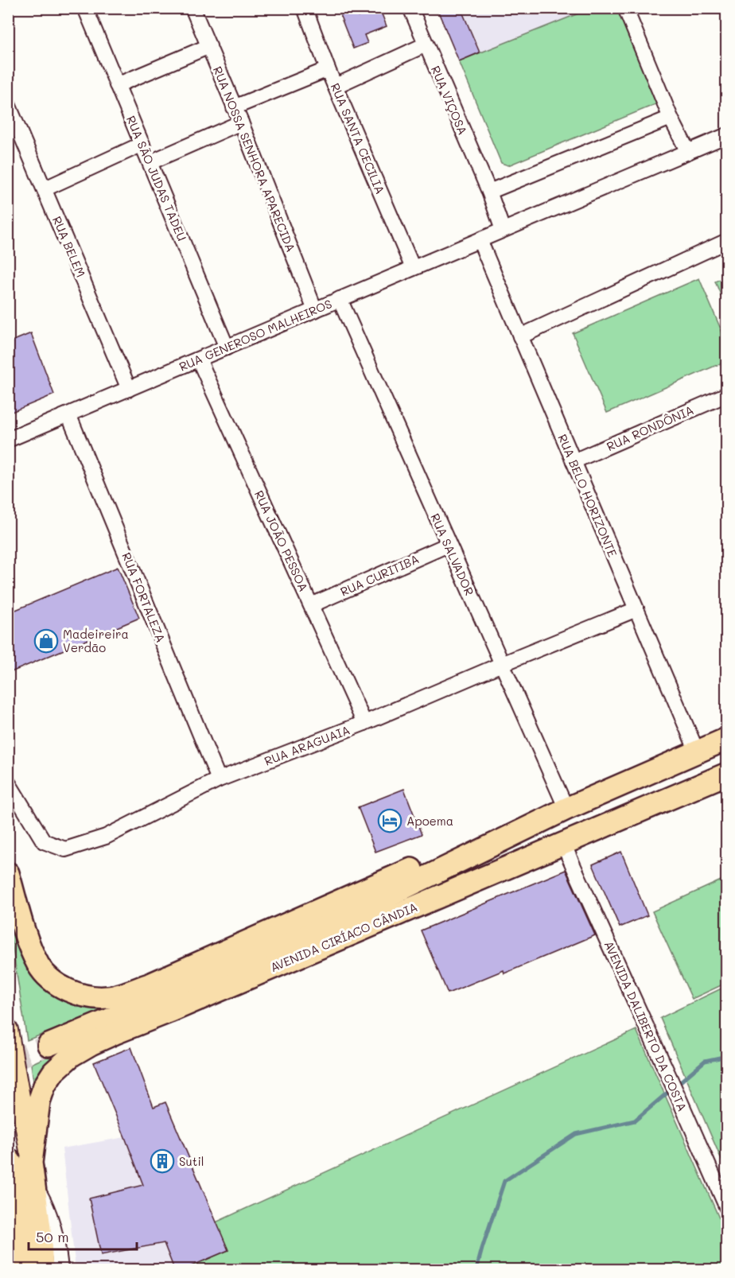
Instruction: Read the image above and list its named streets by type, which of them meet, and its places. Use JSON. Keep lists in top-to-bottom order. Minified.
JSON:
{"streets":{"highway":["AVENIDA CIRÍACO CÂNDIA"],"street":["RUA VIÇOSA","RUA SANTA CECILIA","RUA NOSSA SENHORA APARECIDA","RUA SÃO JUDAS TADEU","RUA BELEM","RUA GENEROSO MALHEIROS","RUA RONDÔNIA","RUA BELO HORIZONTE","RUA JOÃO PESSOA","RUA SALVADOR","RUA CURITIBA","RUA FORTALEZA","RUA ARAGUAIA","AVENIDA DALIBERTO DA COSTA"]},"crossings":[["RUA SANTA CECILIA","RUA GENEROSO MALHEIROS"],["RUA NOSSA SENHORA APARECIDA","RUA GENEROSO MALHEIROS"],["RUA SÃO JUDAS TADEU","RUA GENEROSO MALHEIROS"],["RUA BELEM","RUA GENEROSO MALHEIROS"],["RUA GENEROSO MALHEIROS","RUA BELO HORIZONTE"],["RUA GENEROSO MALHEIROS","RUA JOÃO PESSOA"],["RUA GENEROSO MALHEIROS","RUA SALVADOR"],["RUA GENEROSO MALHEIROS","RUA FORTALEZA"],["RUA RONDÔNIA","RUA BELO HORIZONTE"],["RUA BELO HORIZONTE","RUA ARAGUAIA"],["RUA JOÃO PESSOA","RUA CURITIBA"],["RUA JOÃO PESSOA","RUA ARAGUAIA"],["RUA SALVADOR","RUA CURITIBA"],["RUA SALVADOR","RUA ARAGUAIA"],["RUA FORTALEZA","RUA ARAGUAIA"],["AVENIDA CIRÍACO CÂNDIA","AVENIDA DALIBERTO DA COSTA"]],"places":{"shop":["Madeireira Verdão"],"hotel":["Apoema"],"building":["Sutil"]},"scale_bar":"50 m"}
